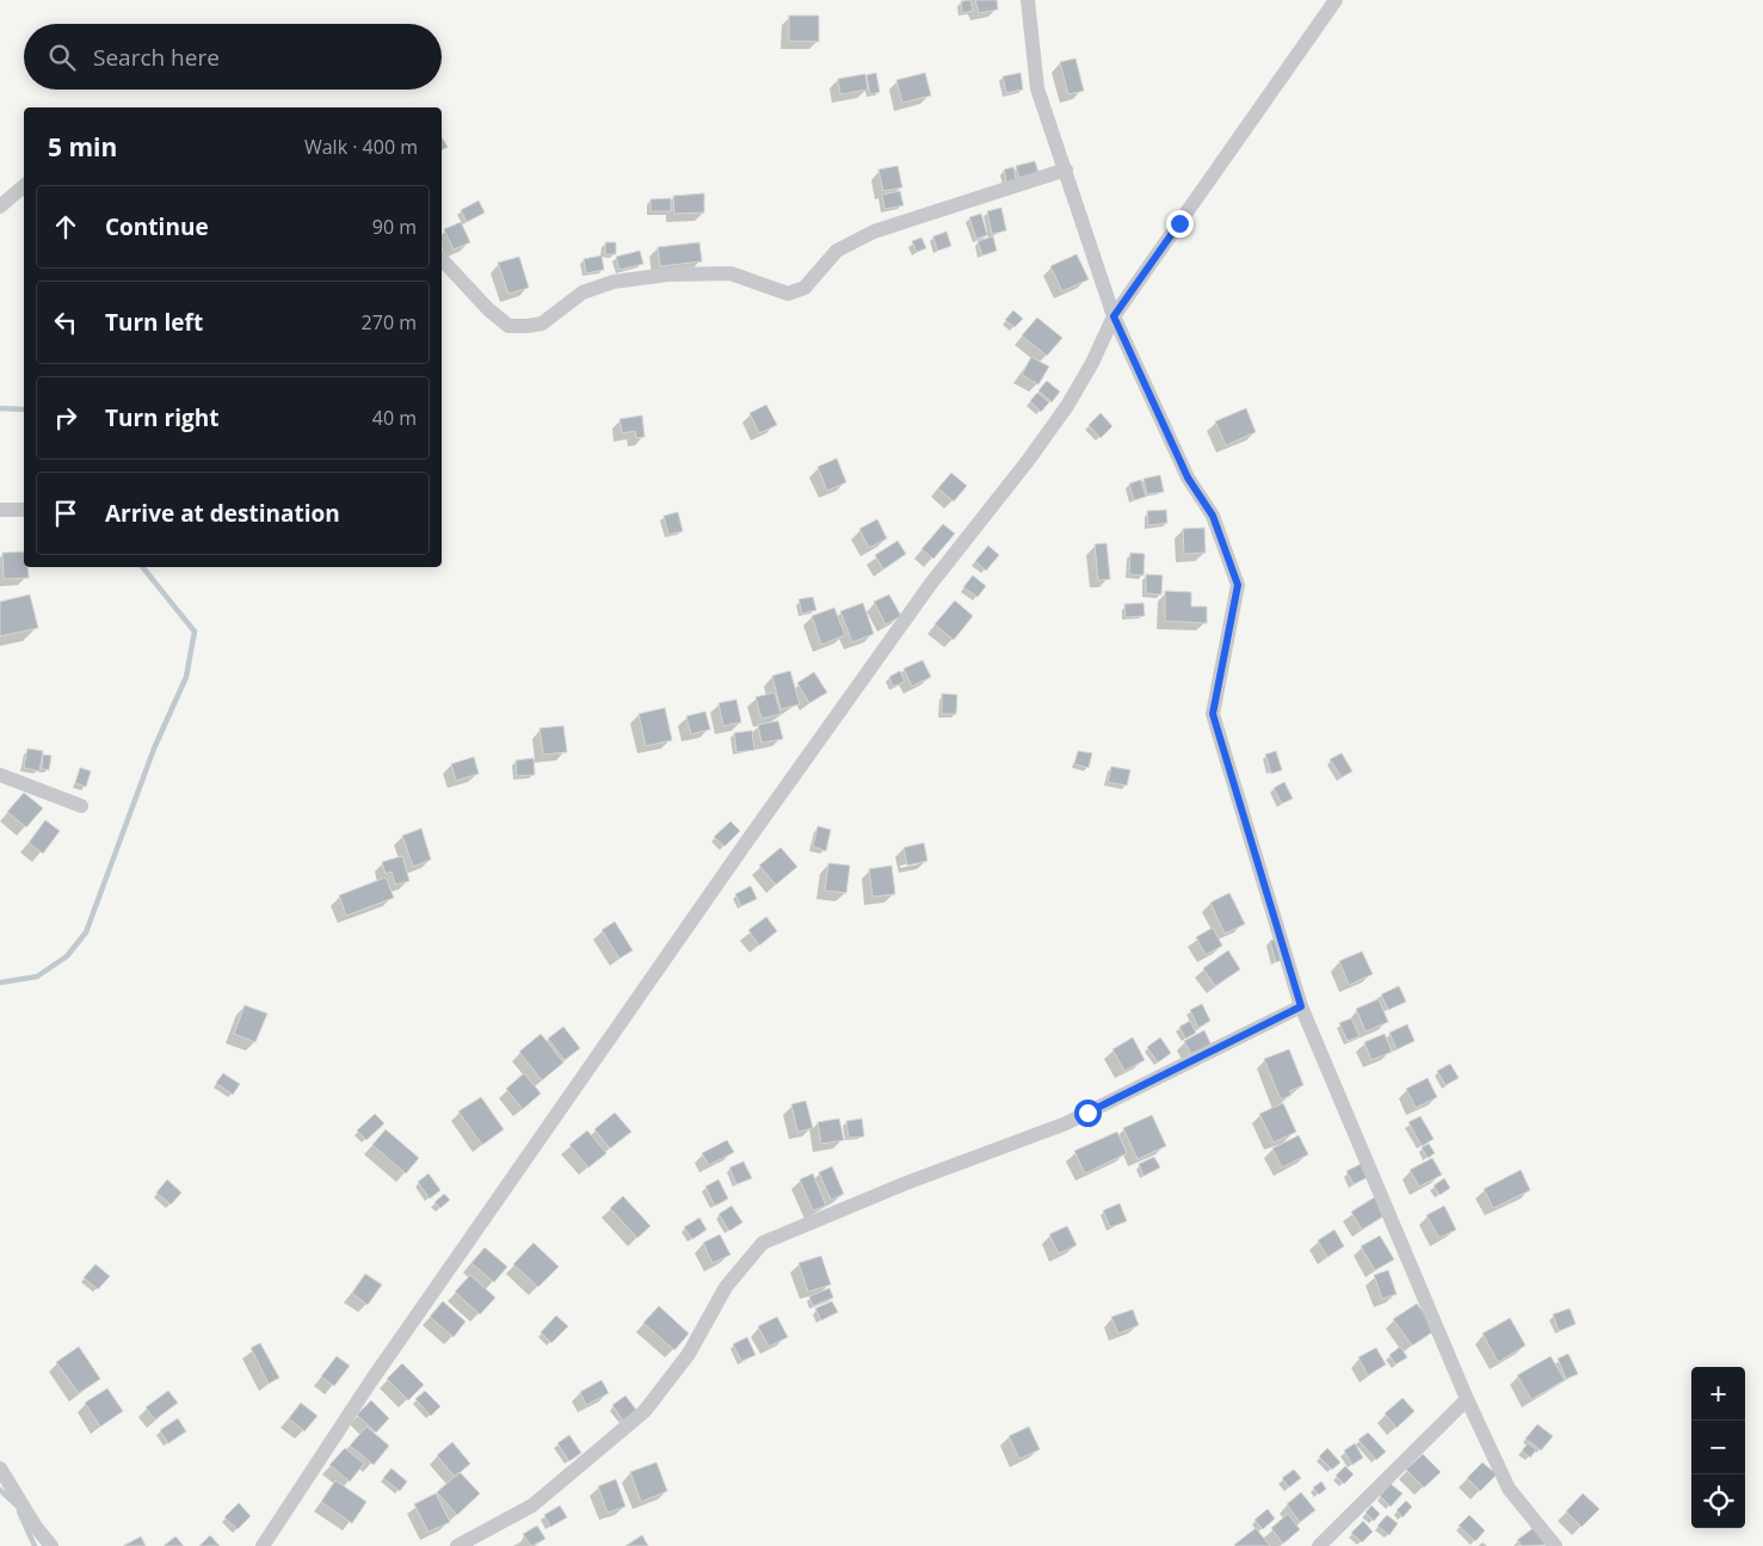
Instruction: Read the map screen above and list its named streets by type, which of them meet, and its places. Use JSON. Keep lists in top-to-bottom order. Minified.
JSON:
{"page":{"search":"Search here","heading":["5 min","Walk · 400 m"],"list":[["Continue","90 m"],["Turn left","270 m"],["Turn right","40 m"],"Arrive at destination"],"map_buttons":["+","−"]}}
